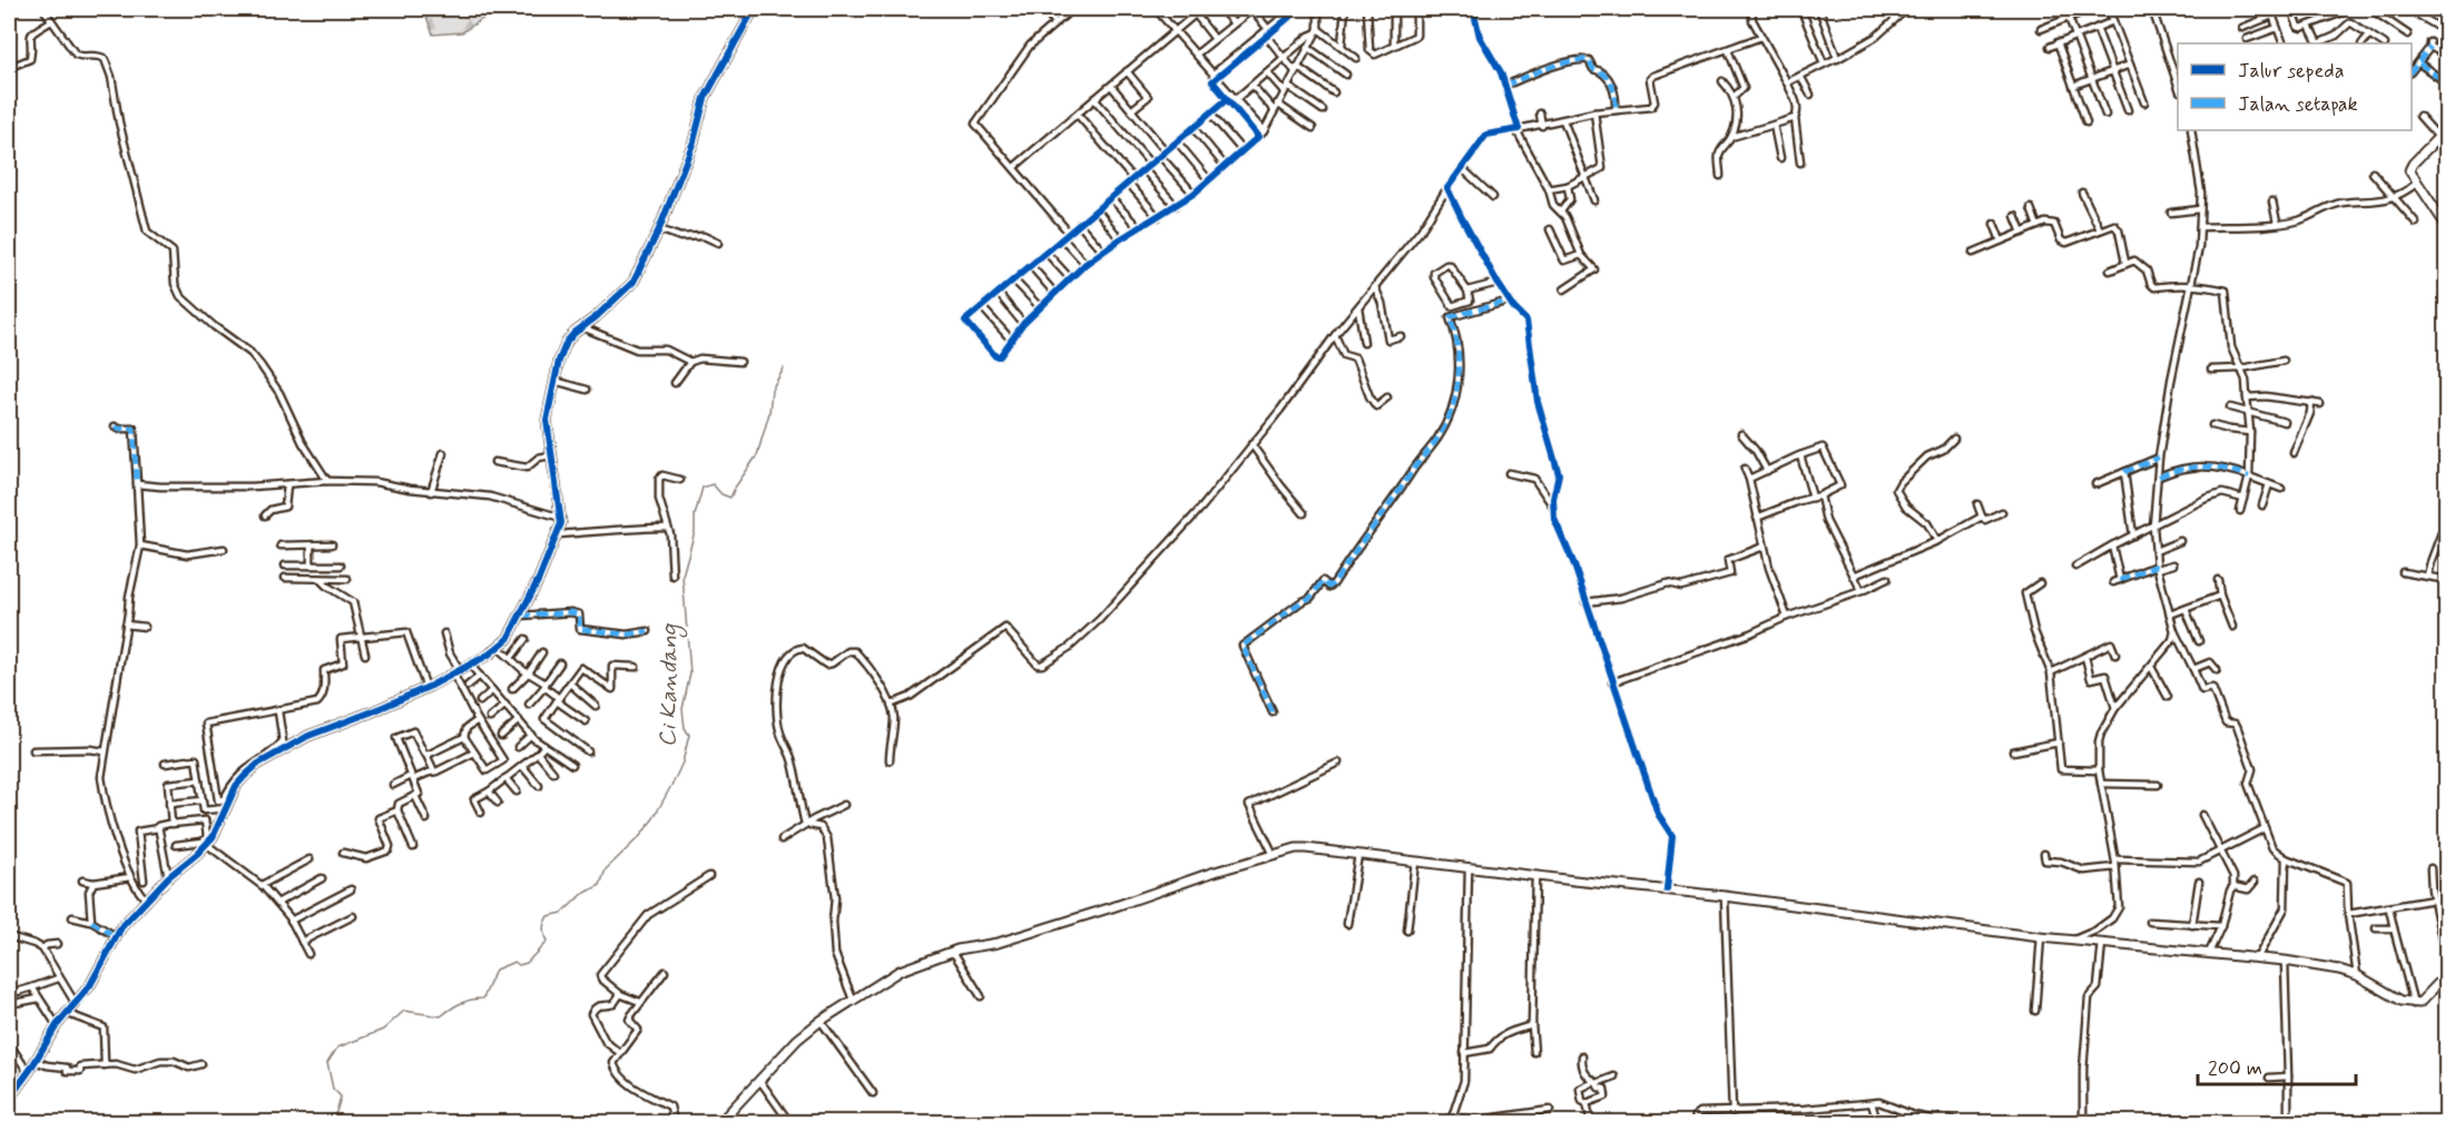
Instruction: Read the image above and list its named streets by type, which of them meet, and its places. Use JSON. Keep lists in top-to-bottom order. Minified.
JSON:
{"water":["Ci Kandang"],"legend":["Jalur sepeda","Jalan setapak"],"scale_bar":"200 m"}
